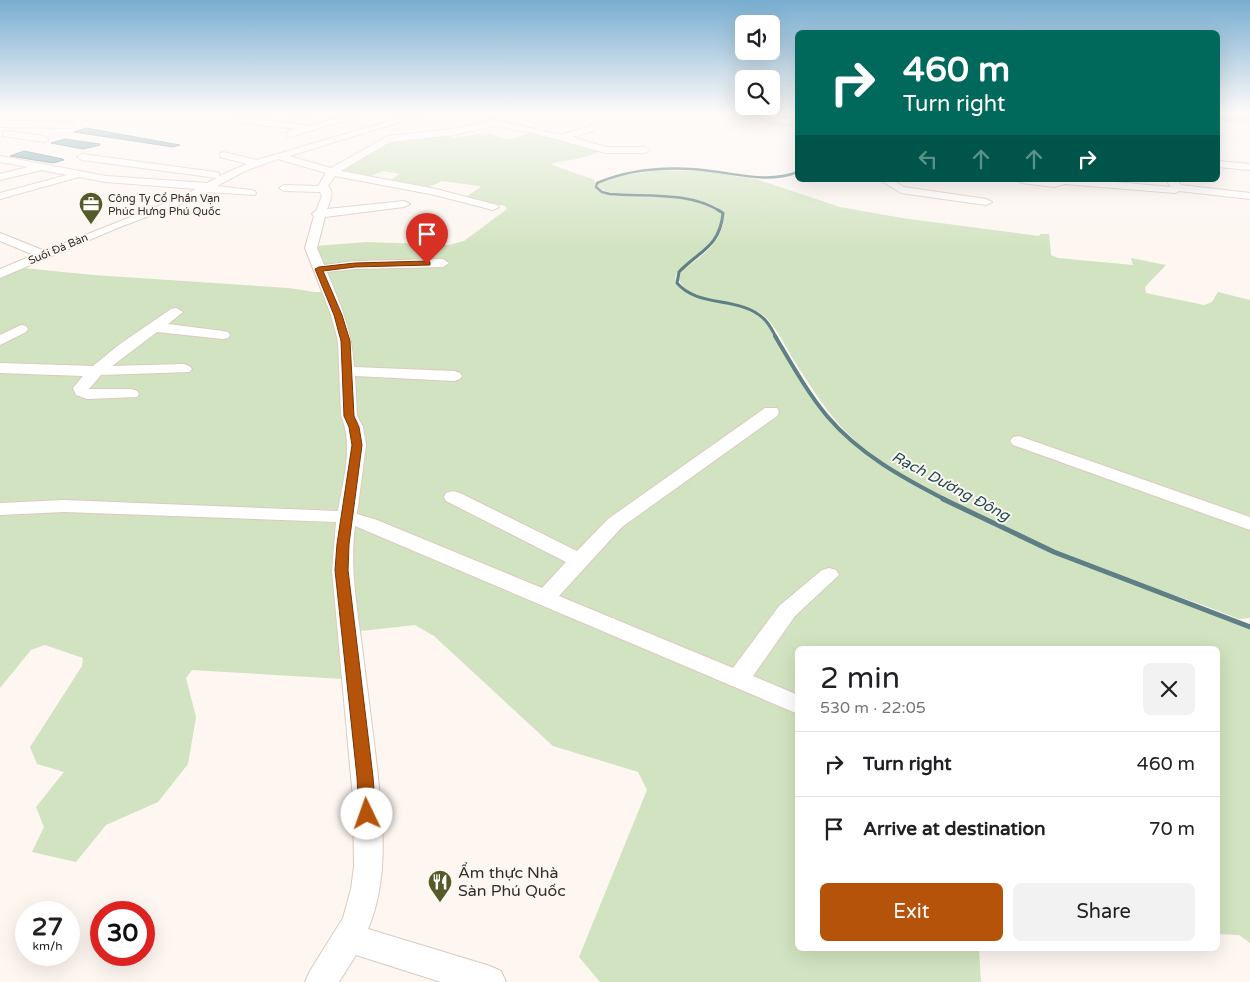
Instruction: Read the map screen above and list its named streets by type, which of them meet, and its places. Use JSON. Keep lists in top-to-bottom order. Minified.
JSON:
{"streets":{"street":["Suối Đá Bàn"]},"water":["Rạch Dương Đông"],"places":{"office":["Công Ty Cổ Phần Vạn Phúc Hưng Phú Quốc"],"restaurant":["Ẩm thực Nhà Sàn Phú Quốc"]},"page":{"turn":["460 m","Turn right"],"heading":["2 min","530 m · 22:05"],"list":[{"name":"Turn right","value":"460 m"},{"name":"Arrive at destination","value":"70 m"}],"buttons":["Exit","Share"],"speed":"27 km/h","limit":"30"}}
